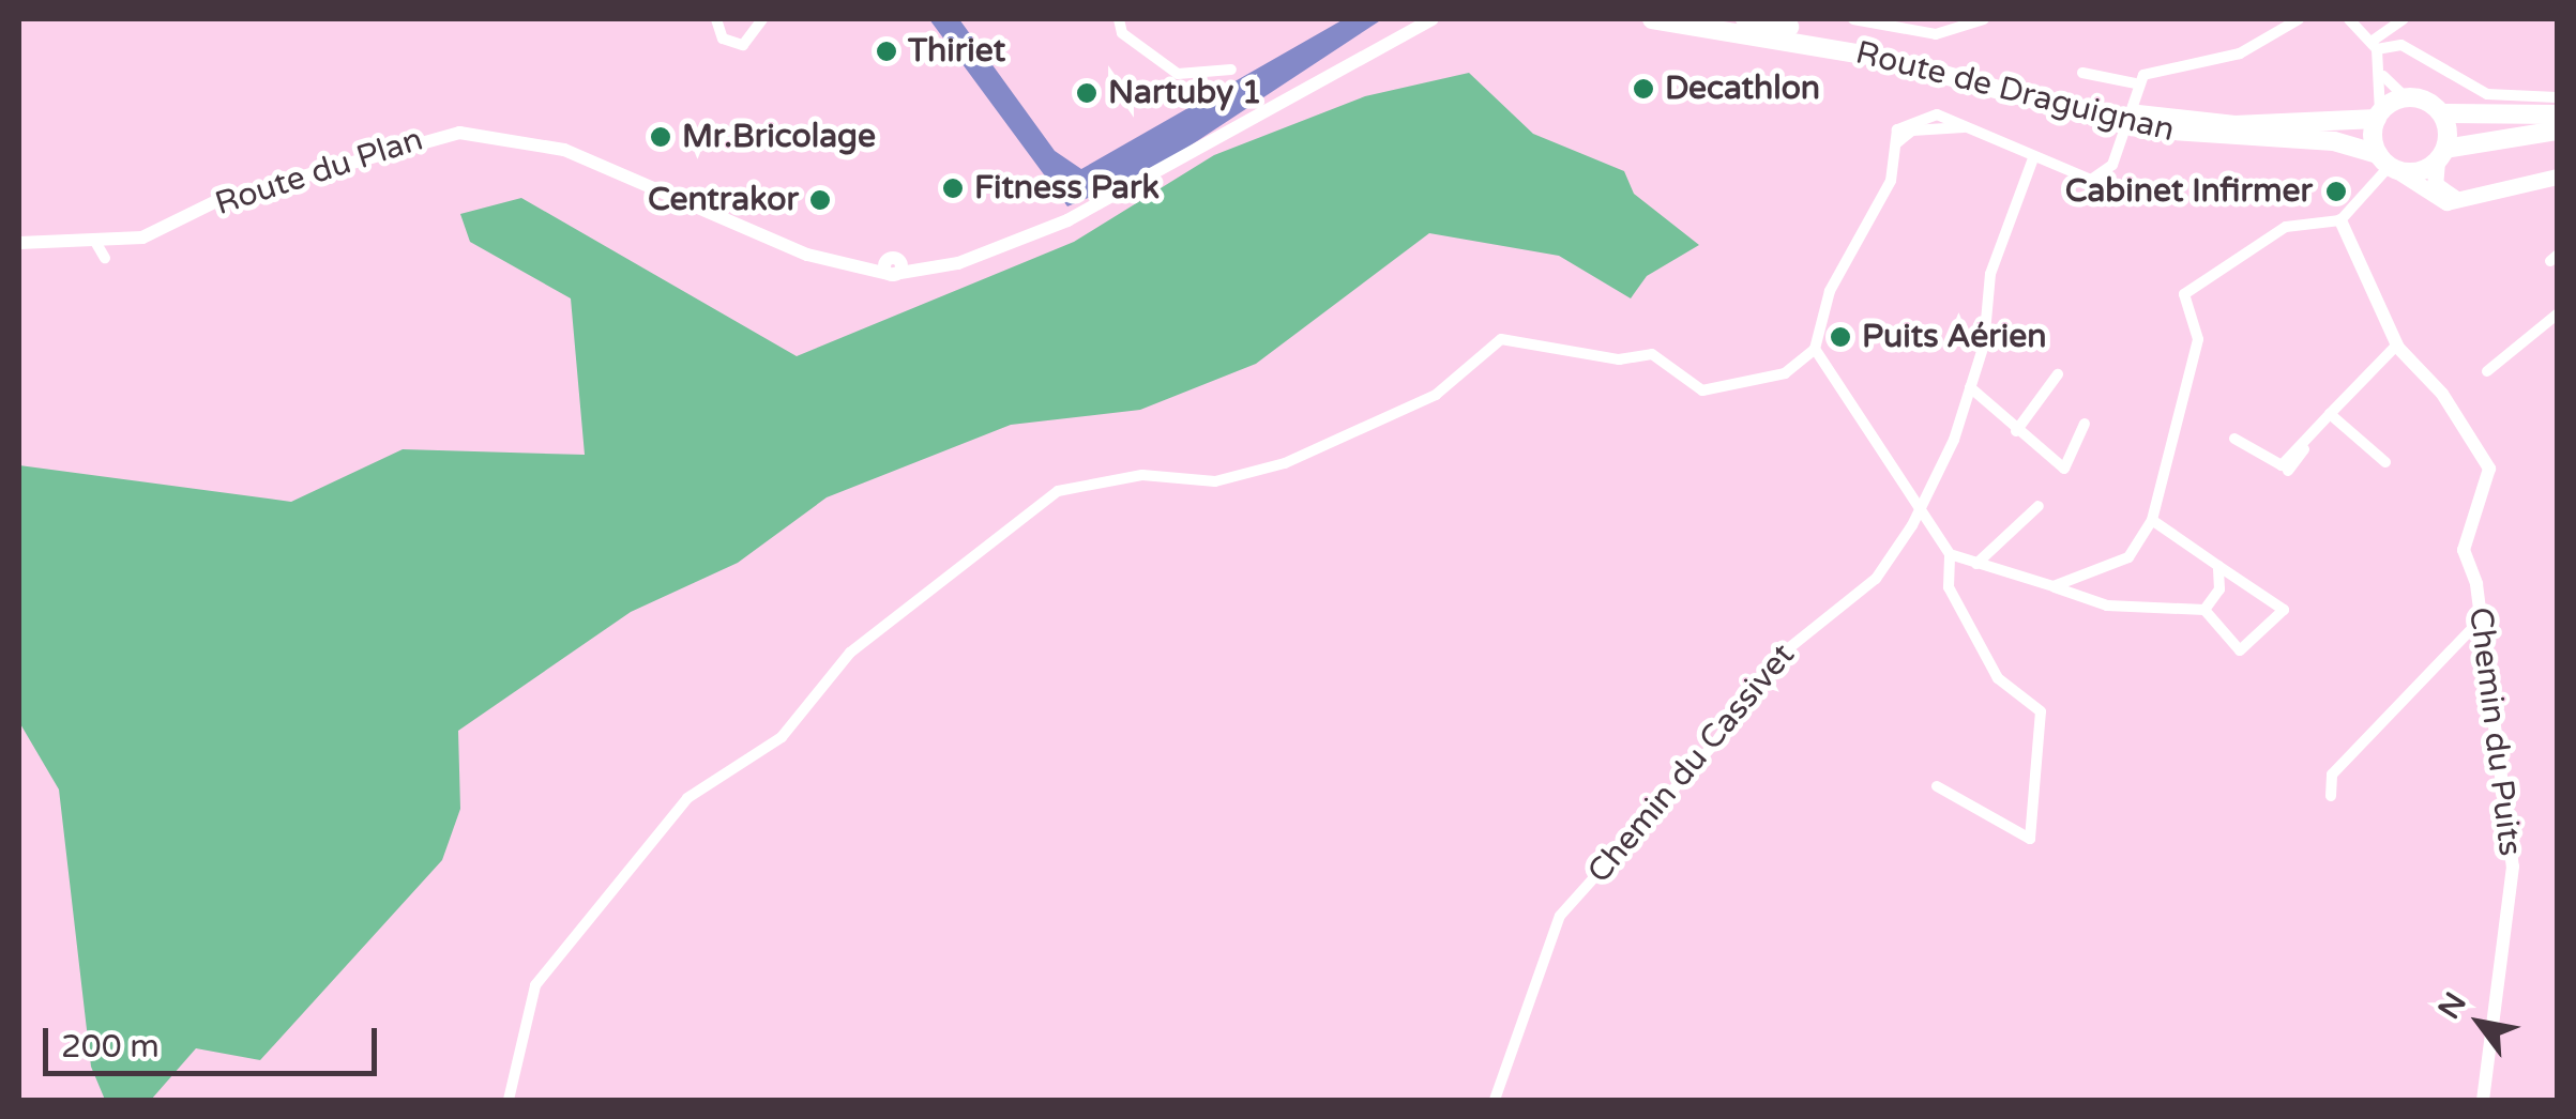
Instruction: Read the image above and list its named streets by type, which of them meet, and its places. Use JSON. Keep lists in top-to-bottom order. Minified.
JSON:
{"streets":{"main road":["Route de Draguignan"],"street":["Route du Plan","Chemin du Puits","Chemin du Cassivet"]},"places":["Thiriet","Decathlon","Nartuby 1","Mr.Bricolage","Fitness Park","Cabinet Infirmer","Centrakor","Puits Aérien"],"scale_bar":"200 m","north":"top left"}
